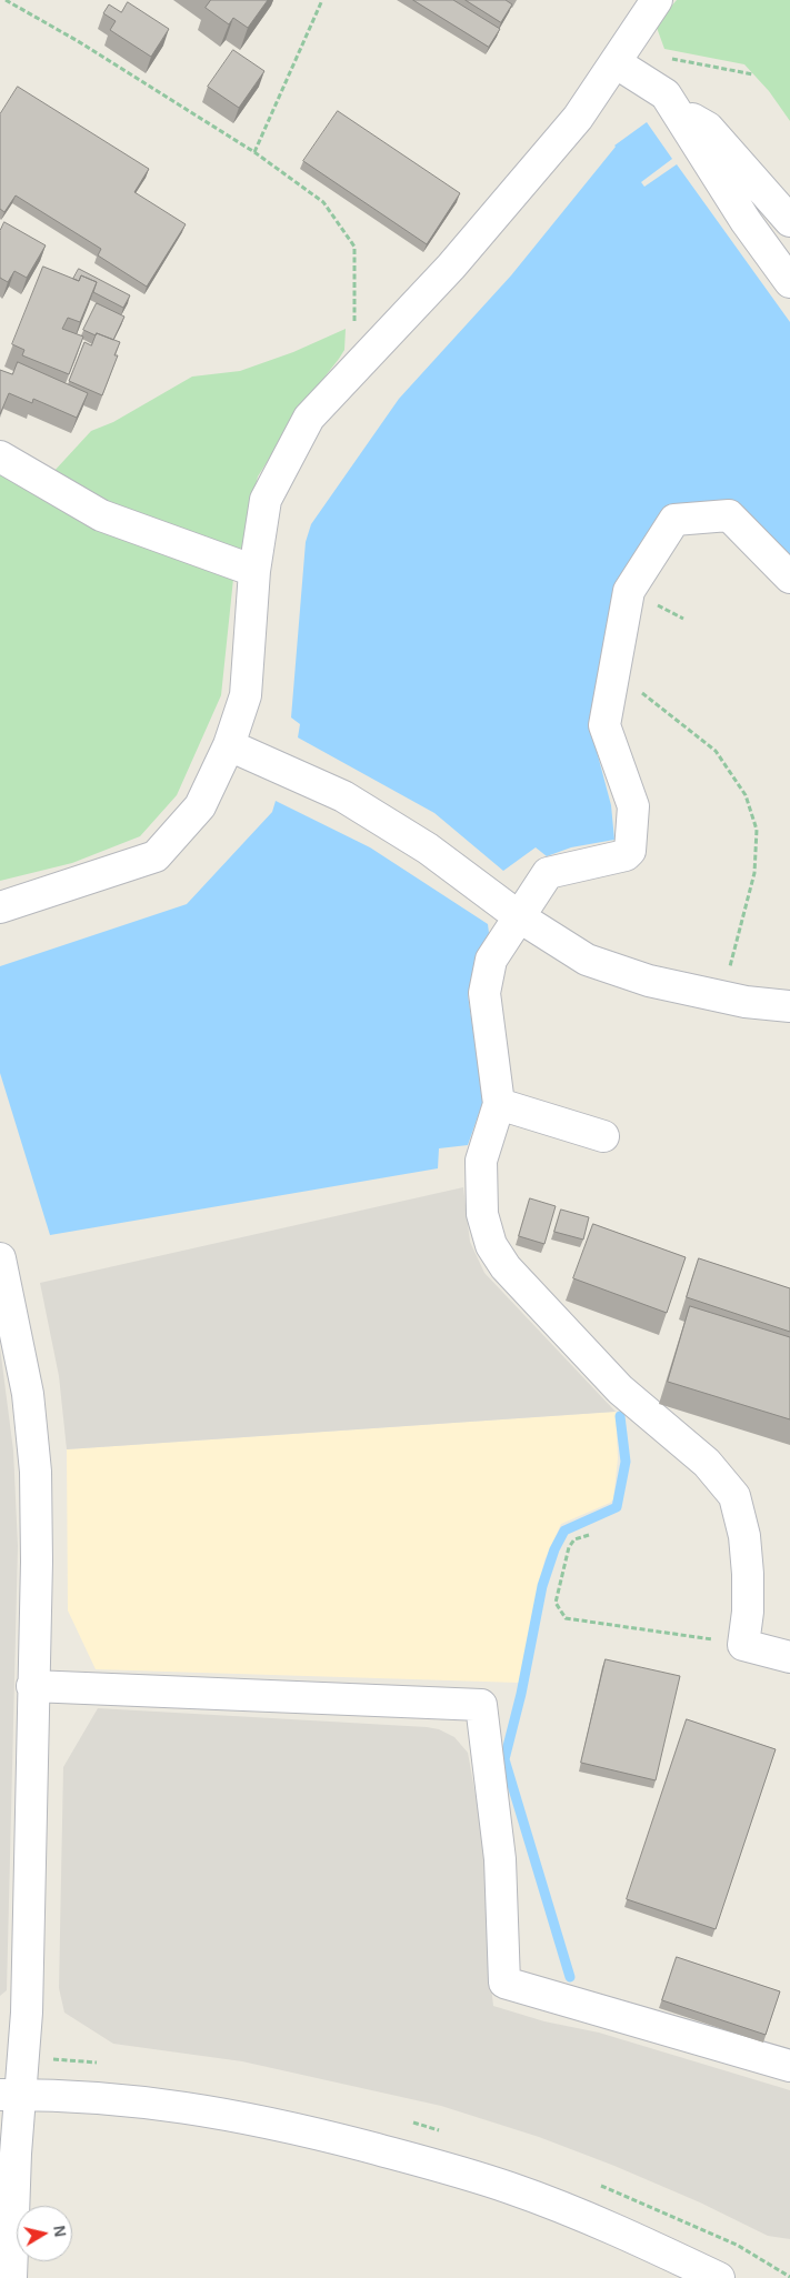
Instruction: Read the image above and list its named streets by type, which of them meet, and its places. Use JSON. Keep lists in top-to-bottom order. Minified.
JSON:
{"north":"right"}
